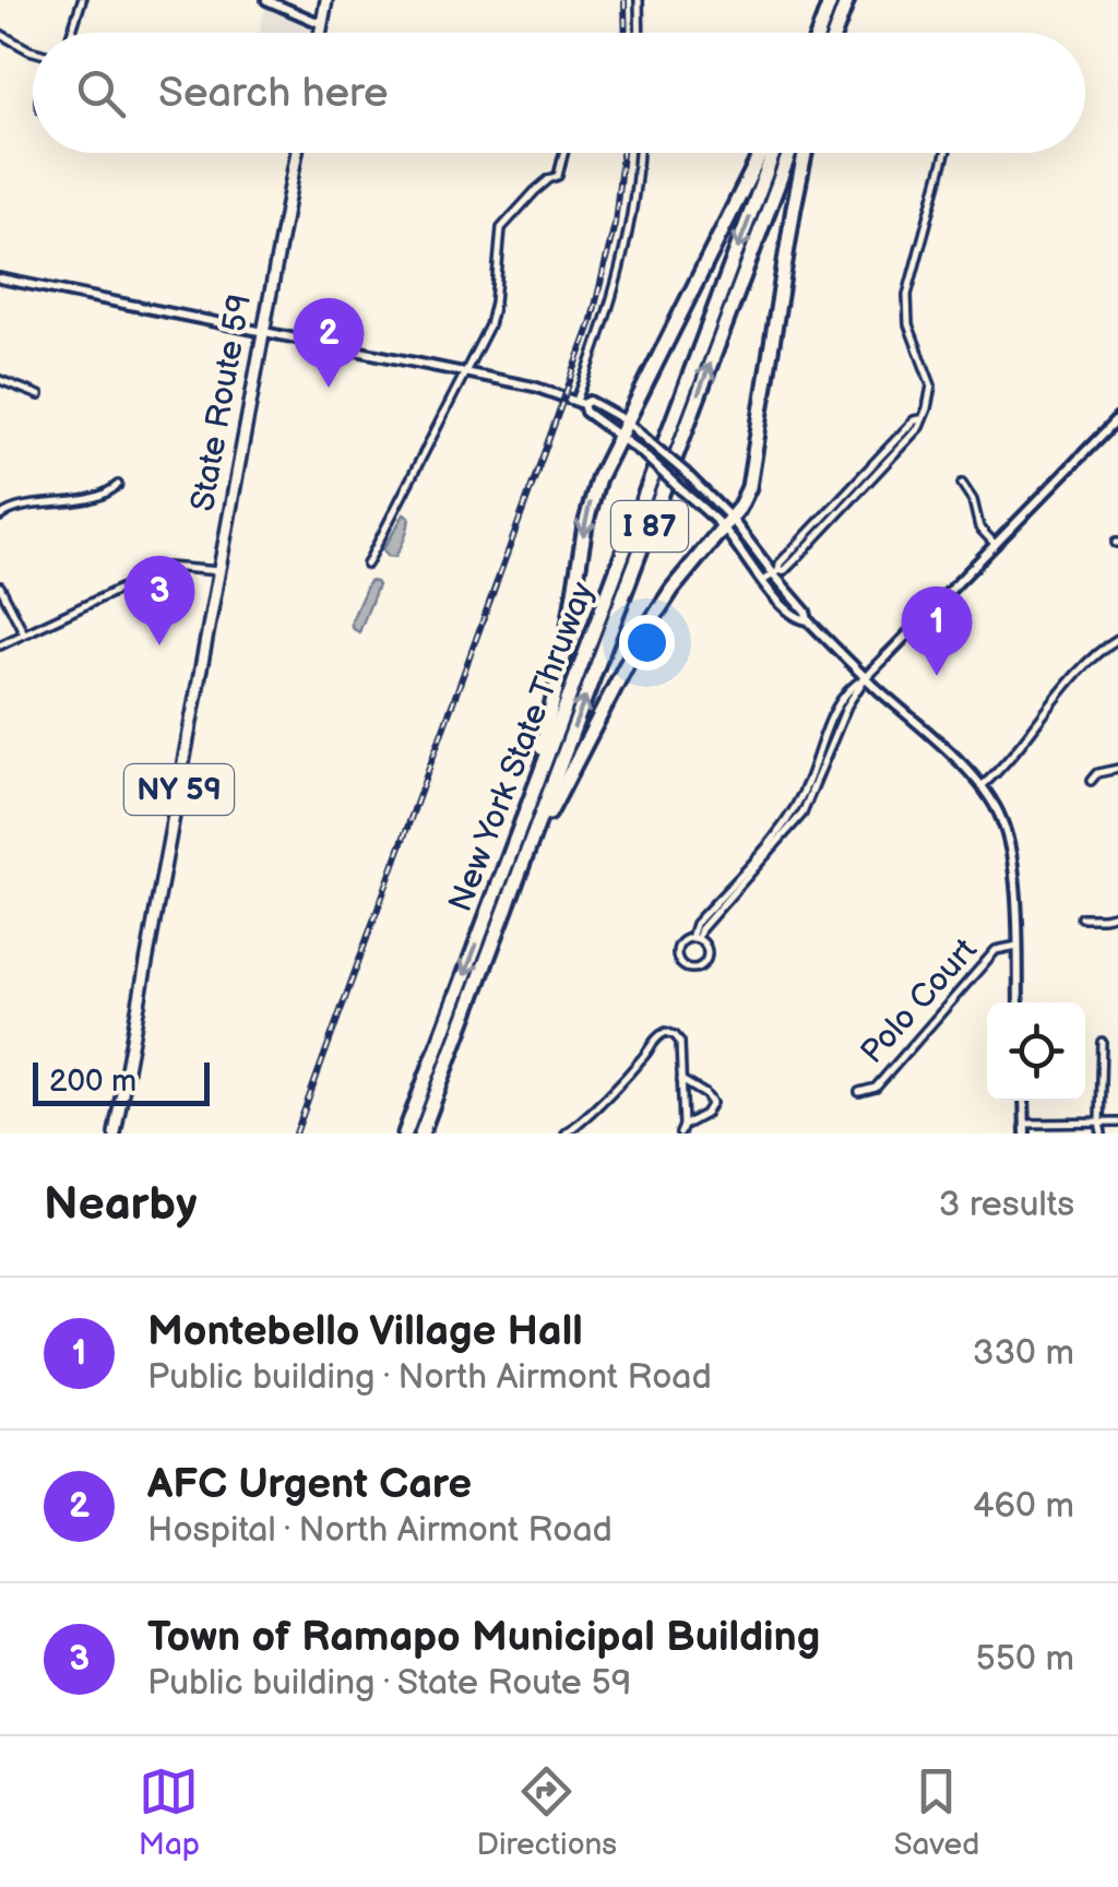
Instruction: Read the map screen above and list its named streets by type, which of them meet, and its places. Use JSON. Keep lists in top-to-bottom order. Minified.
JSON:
{"streets":{"highway":["I 87","New York State Thruway"],"main road":["State Route 59","NY 59"],"street":["Polo Court"]},"scale_bar":"200 m","page":{"search":"Search here","pins":["2","3","1"],"scale":"200 m","heading":["Nearby","3 results"],"list":[{"mark":"1","name":"Montebello Village Hall","note":"Public building · North Airmont Road","value":"330 m"},{"mark":"2","name":"AFC Urgent Care","note":"Hospital · North Airmont Road","value":"460 m"},{"mark":"3","name":"Town of Ramapo Municipal Building","note":"Public building · State Route 59","value":"550 m"}],"nav":["Map","Directions","Saved"]}}
